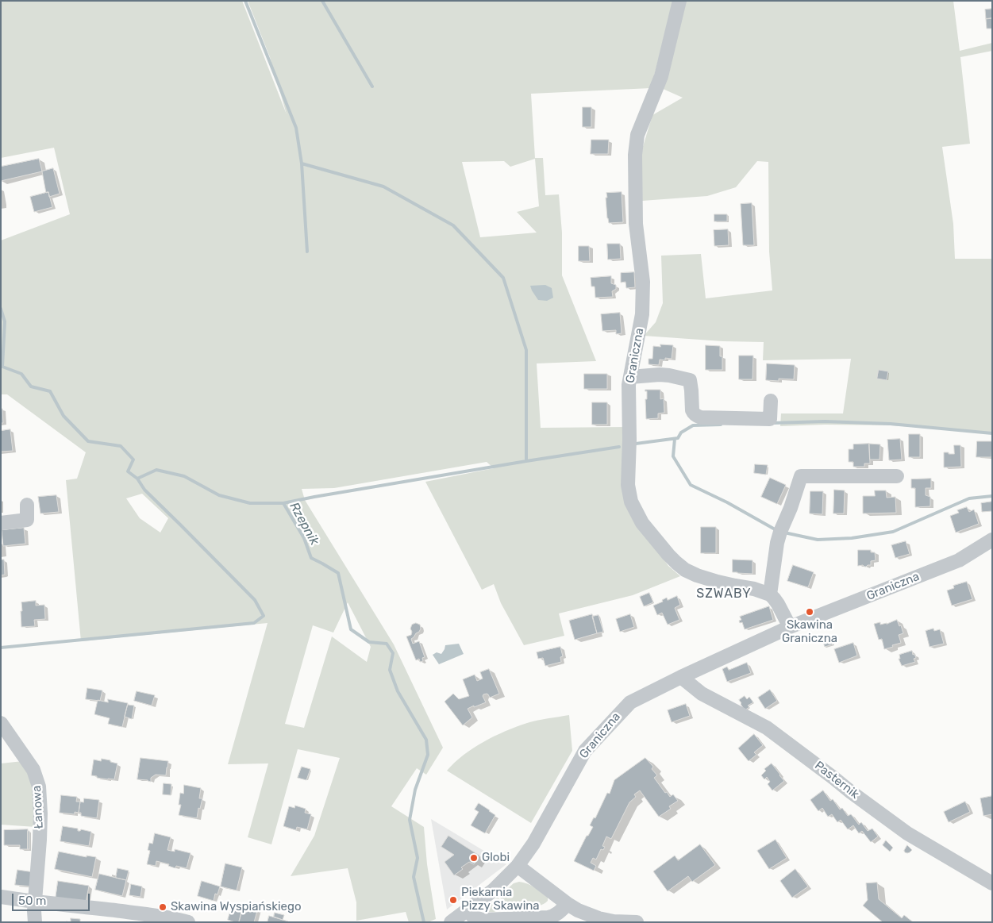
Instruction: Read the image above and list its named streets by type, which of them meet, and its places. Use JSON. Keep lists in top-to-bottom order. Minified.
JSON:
{"streets":{"street":["Graniczna","Pasternik","Łanowa"]},"crossings":[["Graniczna","Pasternik"]],"districts":["SZWABY"],"water":["Rzepnik"],"places":["Skawina Graniczna","Globi","Piekarnia Pizzy Skawina","Skawina Wyspiańskiego"],"scale_bar":"50 m"}
